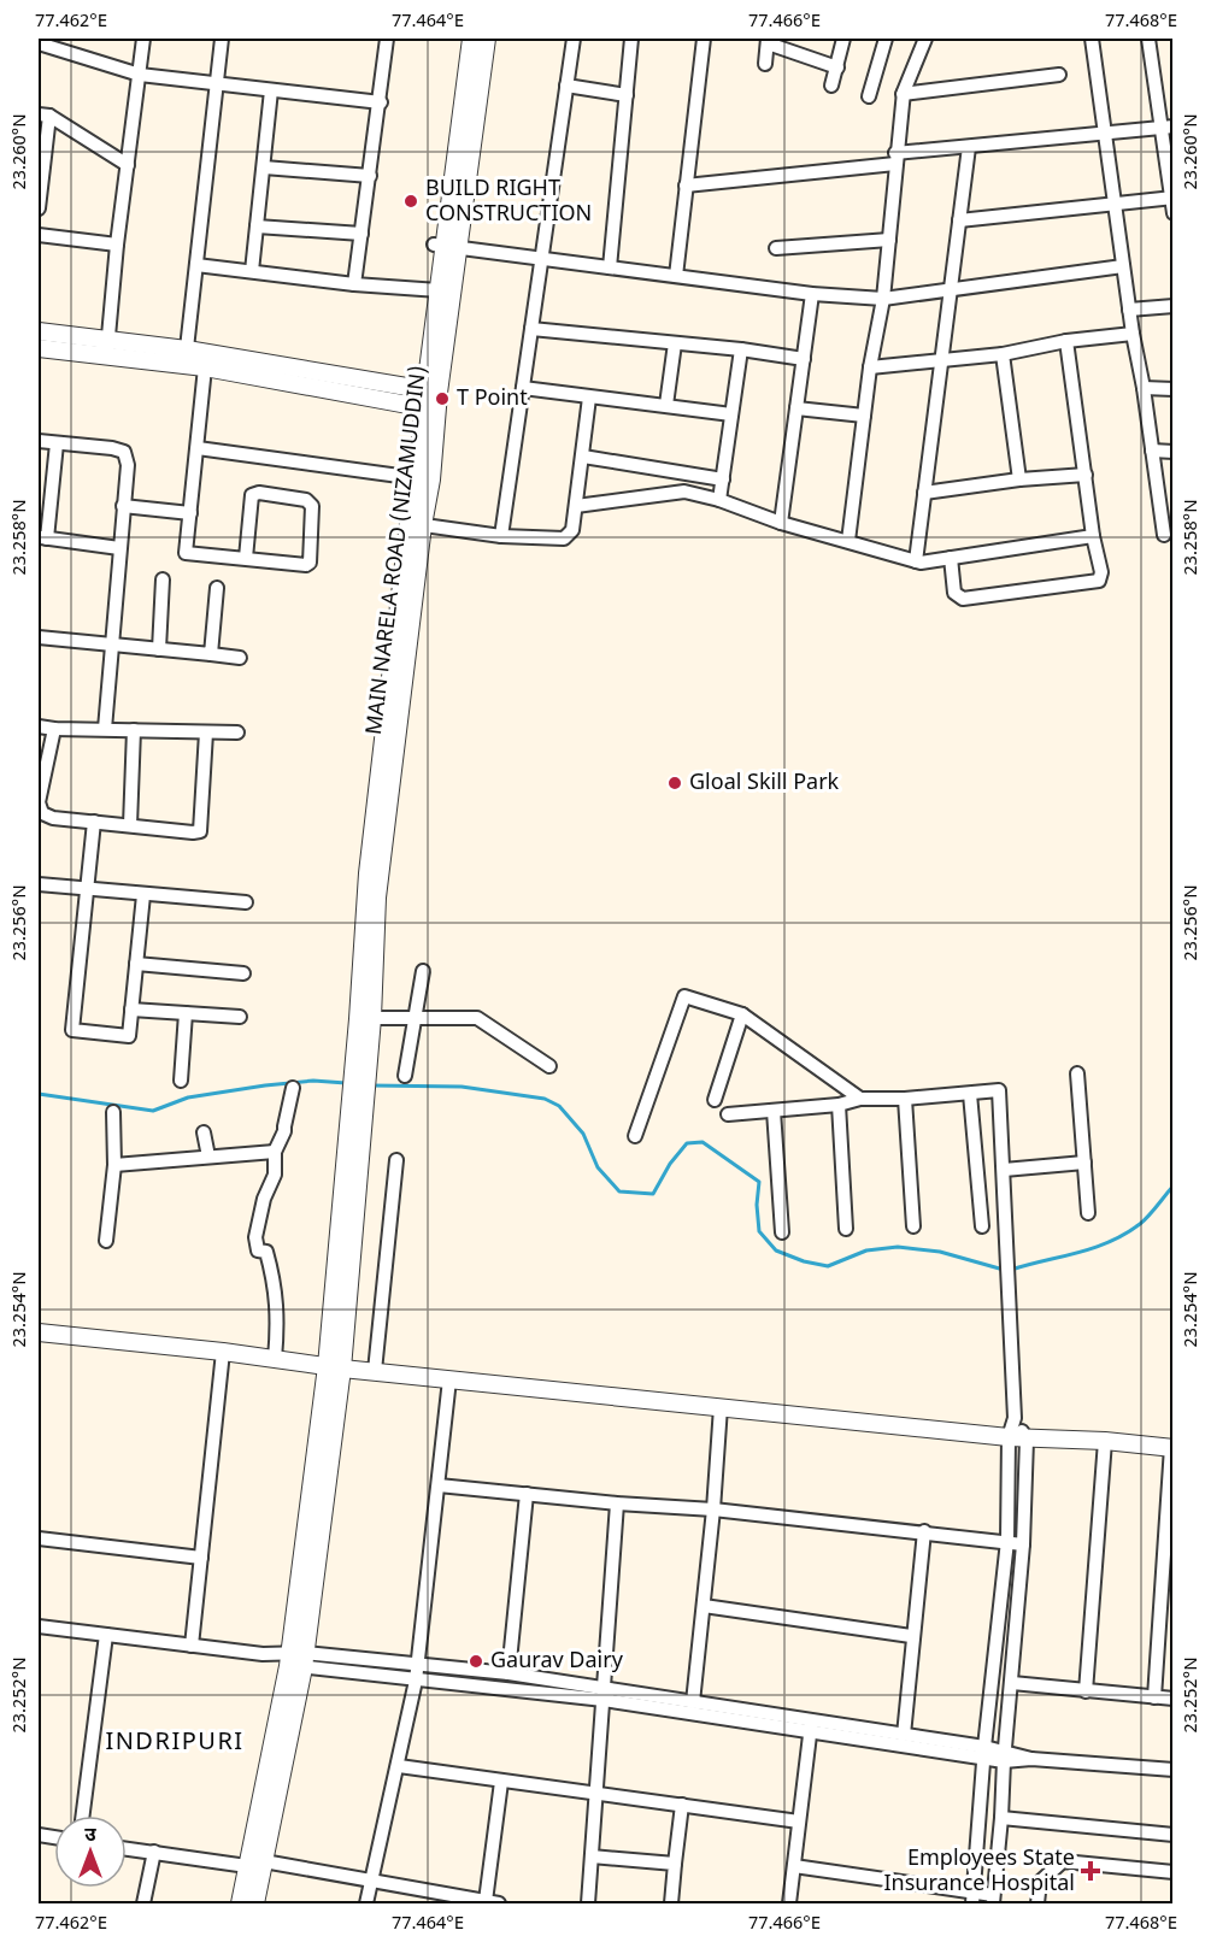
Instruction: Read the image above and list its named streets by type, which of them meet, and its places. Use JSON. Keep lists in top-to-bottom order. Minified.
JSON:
{"streets":{"street":["MAIN NARELA ROAD (NIZAMUDDIN)"]},"districts":["INDRIPURI"],"places":{"other":["BUILD RIGHT CONSTRUCTION","T Point","Gloal Skill Park","Gaurav Dairy"],"health":["Employees State Insurance Hospital"]},"north":"top","coordinates":["77.462°E","77.464°E","77.466°E","77.468°E","23.260°N","23.258°N","23.256°N","23.254°N","23.252°N"]}
